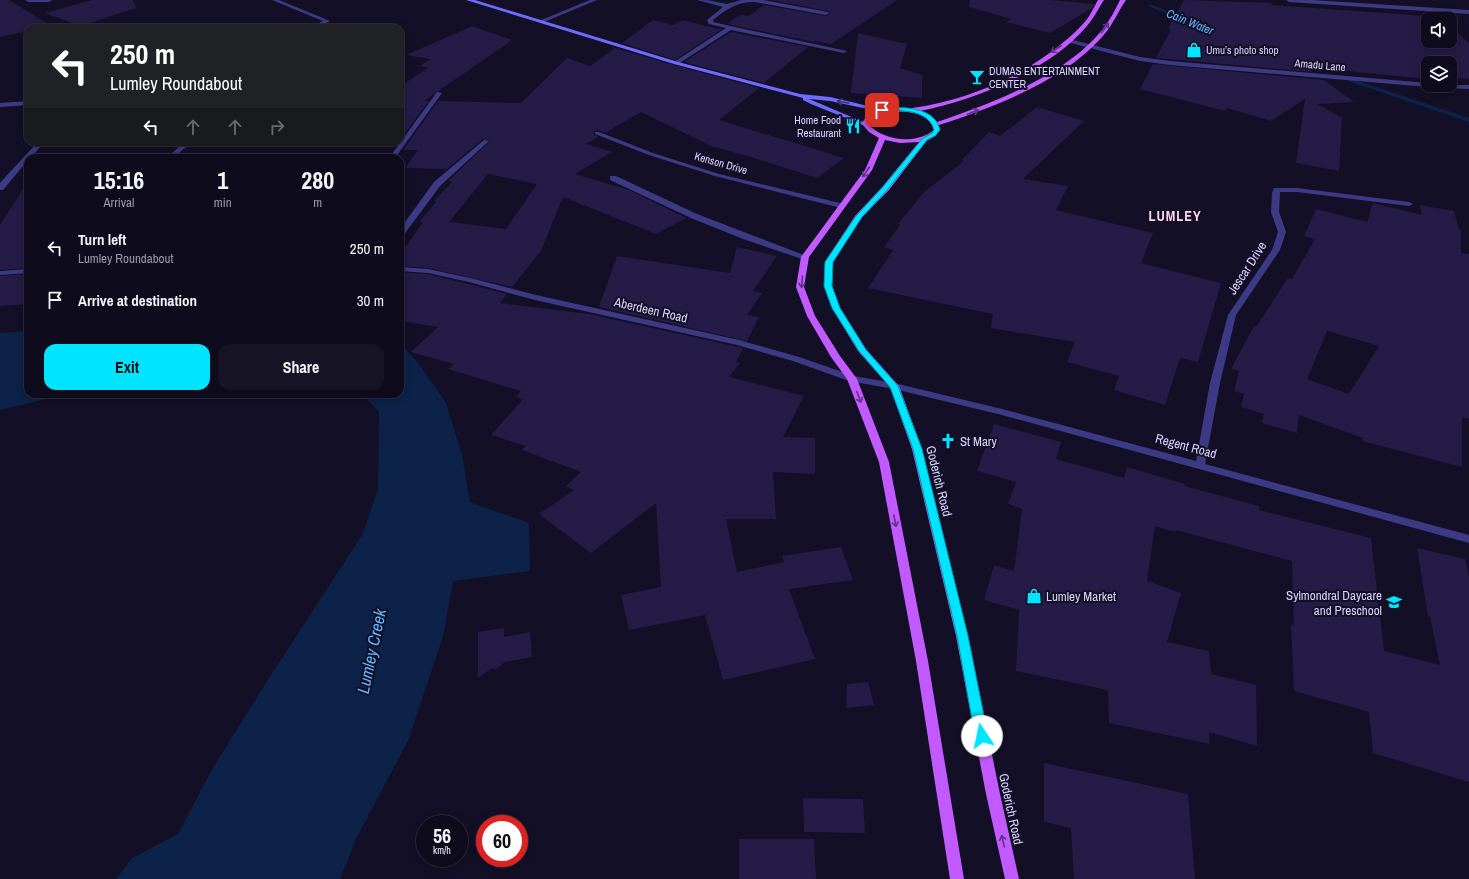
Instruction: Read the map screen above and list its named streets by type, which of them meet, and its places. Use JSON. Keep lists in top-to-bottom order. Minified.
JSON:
{"streets":{"main road":["Goderich Road"],"street":["Amadu Lane","Kenson Drive","Jescar Drive","Aberdeen Road","Regent Road"]},"crossings":[["Jescar Drive","Regent Road"],["Aberdeen Road","Regent Road"],["Aberdeen Road","Goderich Road"],["Regent Road","Goderich Road"]],"districts":["LUMLEY"],"water":["Cain Water","Lumley Creek"],"places":{"shop":["Umu’s photo shop","Lumley Market"],"bar":["DUMAS ENTERTAINMENT CENTER"],"restaurant":["Home Food Restaurant"],"church":["St Mary"],"school or university":["Sylmondral Daycare and Preschool"]},"page":{"turn":["250 m","Lumley Roundabout"],"eta":["15:16","Arrival","1","min","280","m"],"list":[{"name":"Turn left","note":"Lumley Roundabout","value":"250 m"},{"name":"Arrive at destination","value":"30 m"}],"buttons":["Exit","Share"],"speed":"56 km/h","limit":"60"}}
